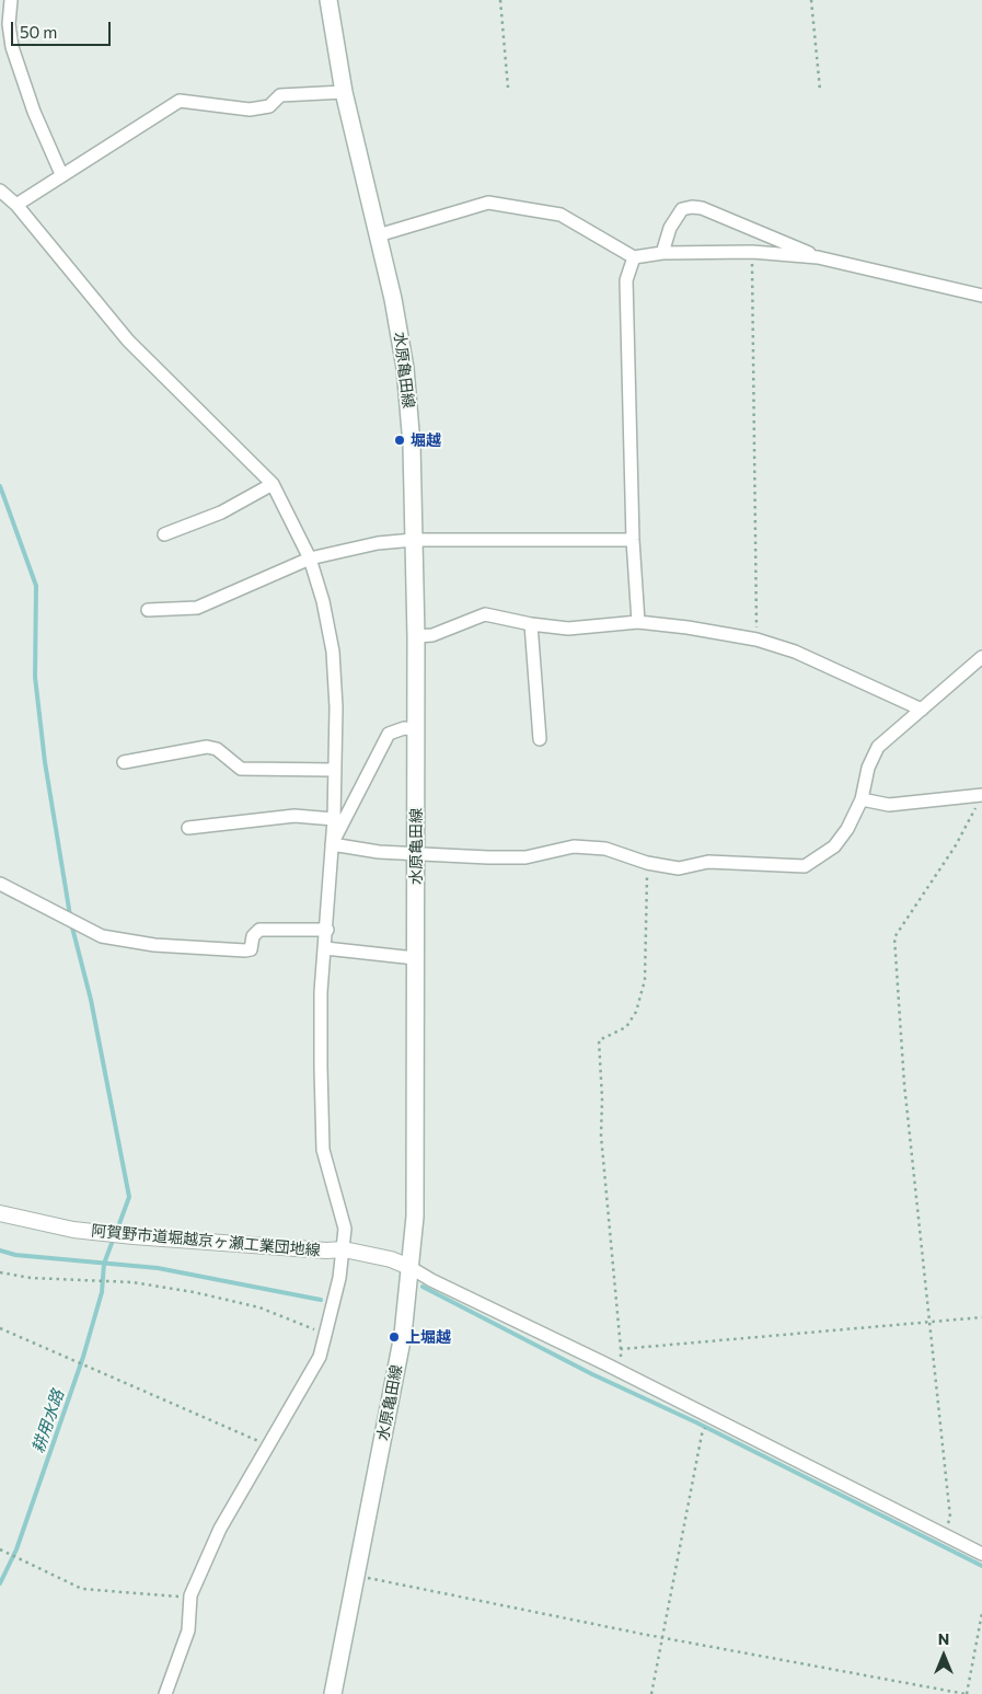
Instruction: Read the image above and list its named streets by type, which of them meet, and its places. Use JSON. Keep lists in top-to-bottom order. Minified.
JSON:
{"streets":{"main road":["水原亀田線"],"street":["阿賀野市道堀越京ヶ瀬工業団地線"]},"crossings":[["水原亀田線","阿賀野市道堀越京ヶ瀬工業団地線"]],"water":["耕用水路"],"places":["堀越","上堀越"],"scale_bar":"50 m","north":"top"}
